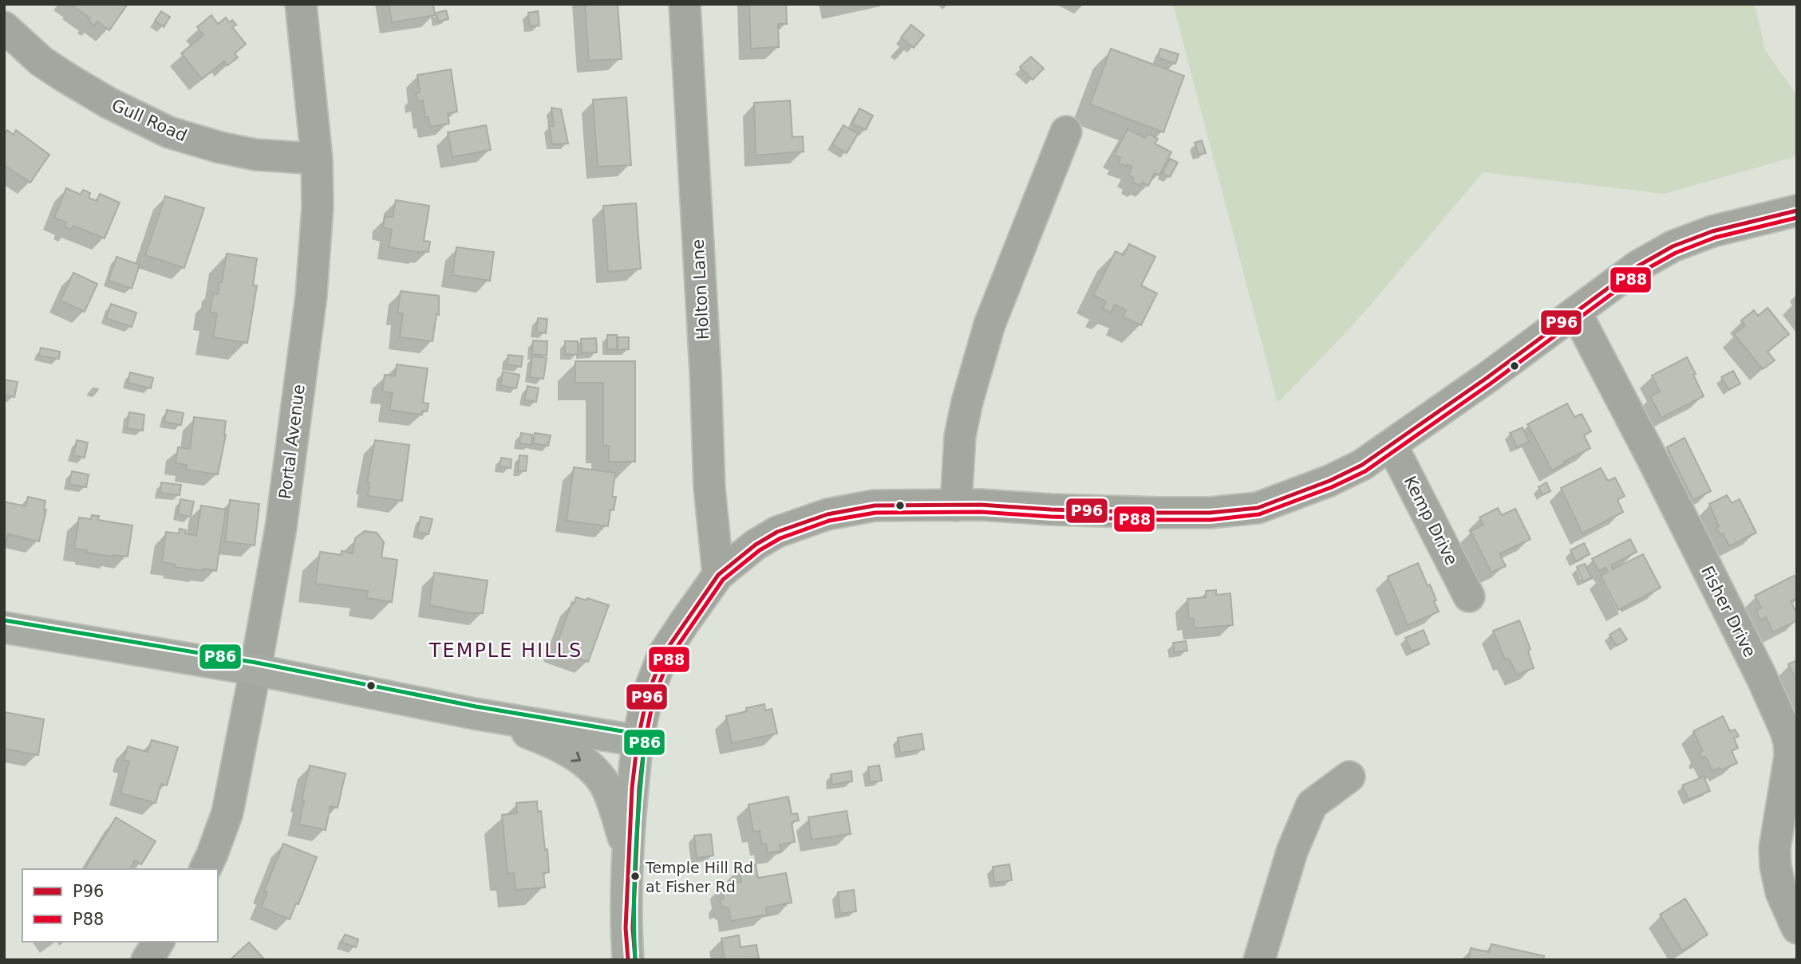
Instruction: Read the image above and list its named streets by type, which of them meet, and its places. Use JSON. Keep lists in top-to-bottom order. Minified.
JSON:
{"streets":{"street":["Gull Road","Holton Lane","Portal Avenue","Kemp Drive","Fisher Drive"]},"crossings":[["Gull Road","Portal Avenue"]],"districts":["TEMPLE HILLS"],"places":["Temple Hill Rd at Fisher Rd"],"lines":["transit line P96","transit line P88","transit line P86"],"legend":["P96","P88"]}
